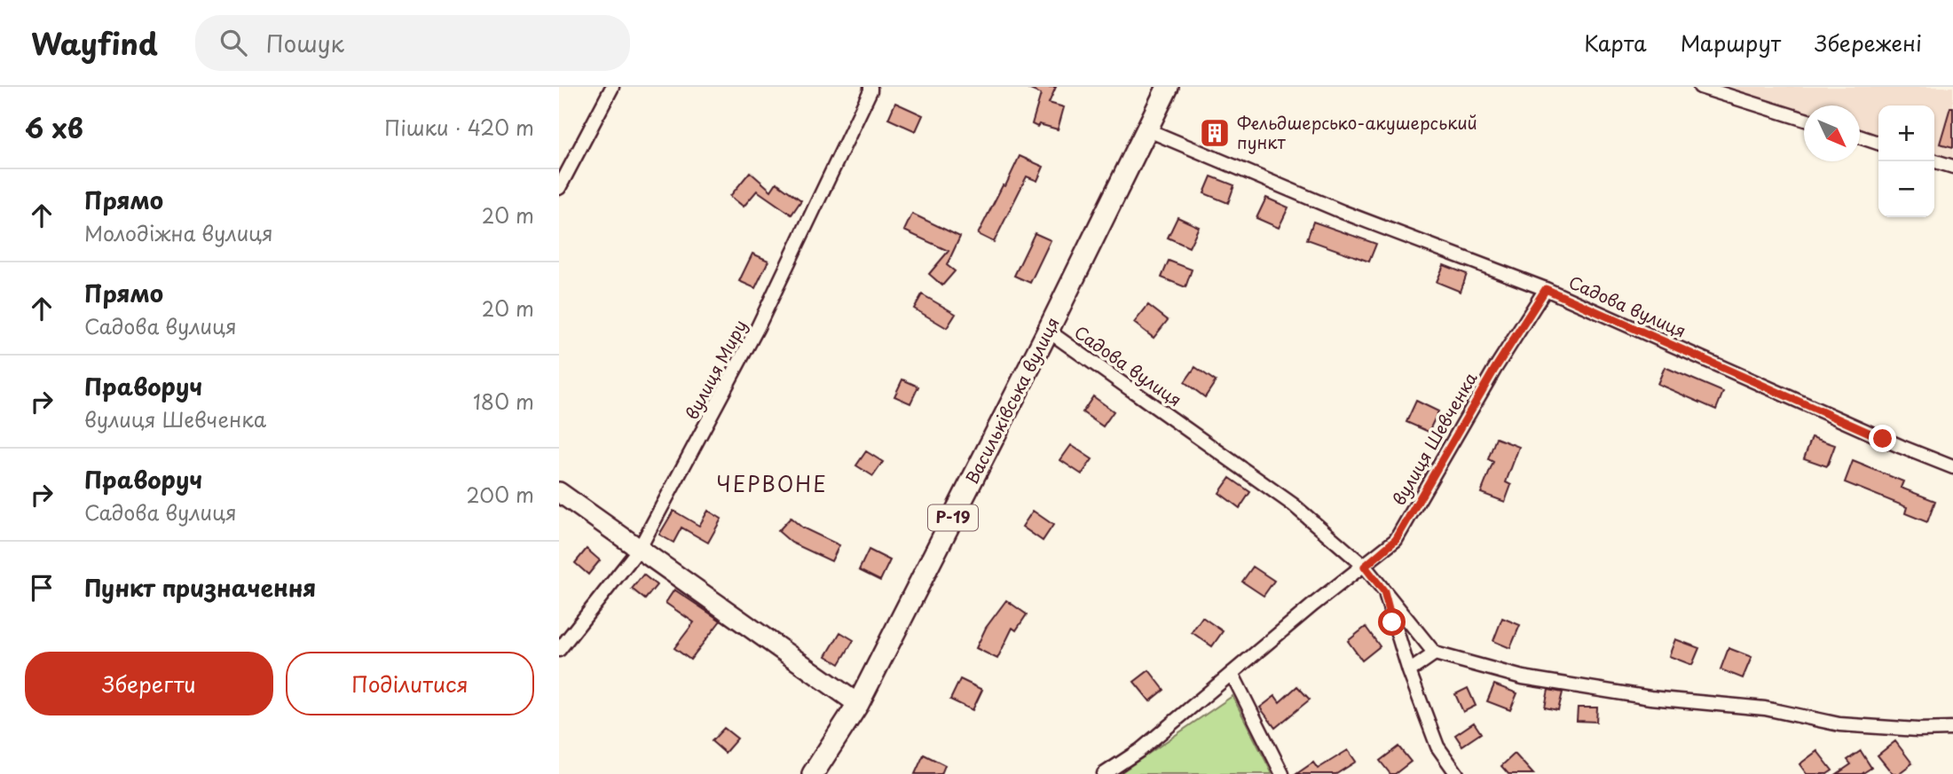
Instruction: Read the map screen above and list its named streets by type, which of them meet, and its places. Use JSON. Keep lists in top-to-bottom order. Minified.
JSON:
{"streets":{"main road":["Васильківська вулиця","Р-19"],"street":["Садова вулиця","вулиця Миру","вулиця Шевченка"]},"crossings":[["Садова вулиця","Васильківська вулиця"],["Садова вулиця","вулиця Шевченка"]],"districts":["ЧЕРВОНЕ"],"places":{"building":["Фельдшерсько-акушерський пункт"]},"north":"bottom right","page":{"header":"Wayfind","search":"Пошук","nav":["Карта","Маршрут","Збережені"],"heading":["6 хв","Пішки · 420 m"],"map_buttons":["+","−"],"list":[["Прямо","Молодіжна вулиця","20 m"],["Прямо","Садова вулиця","20 m"],["Праворуч","вулиця Шевченка","180 m"],["Праворуч","Садова вулиця","200 m"],"Пункт призначення"],"buttons":["Зберегти","Поділитися"]}}
